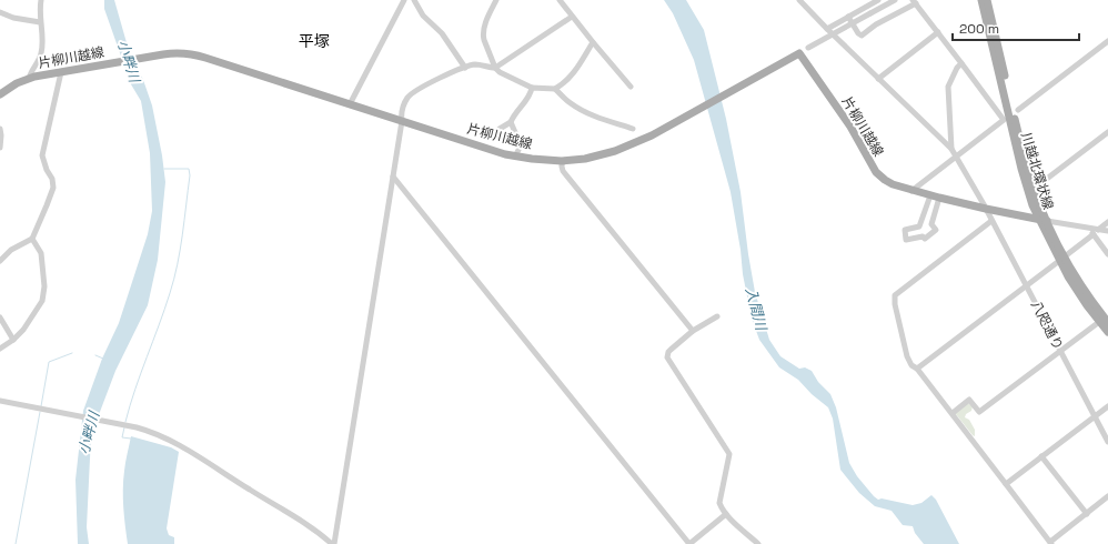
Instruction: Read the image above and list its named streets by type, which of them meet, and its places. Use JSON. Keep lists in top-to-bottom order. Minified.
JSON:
{"streets":{"main road":["片柳川越線","川越北環状線"],"street":["八咫通り"]},"crossings":[["片柳川越線","川越北環状線"],["片柳川越線","八咫通り"]],"districts":["平塚"],"water":["小畔川","入間川"],"scale_bar":"200 m"}
